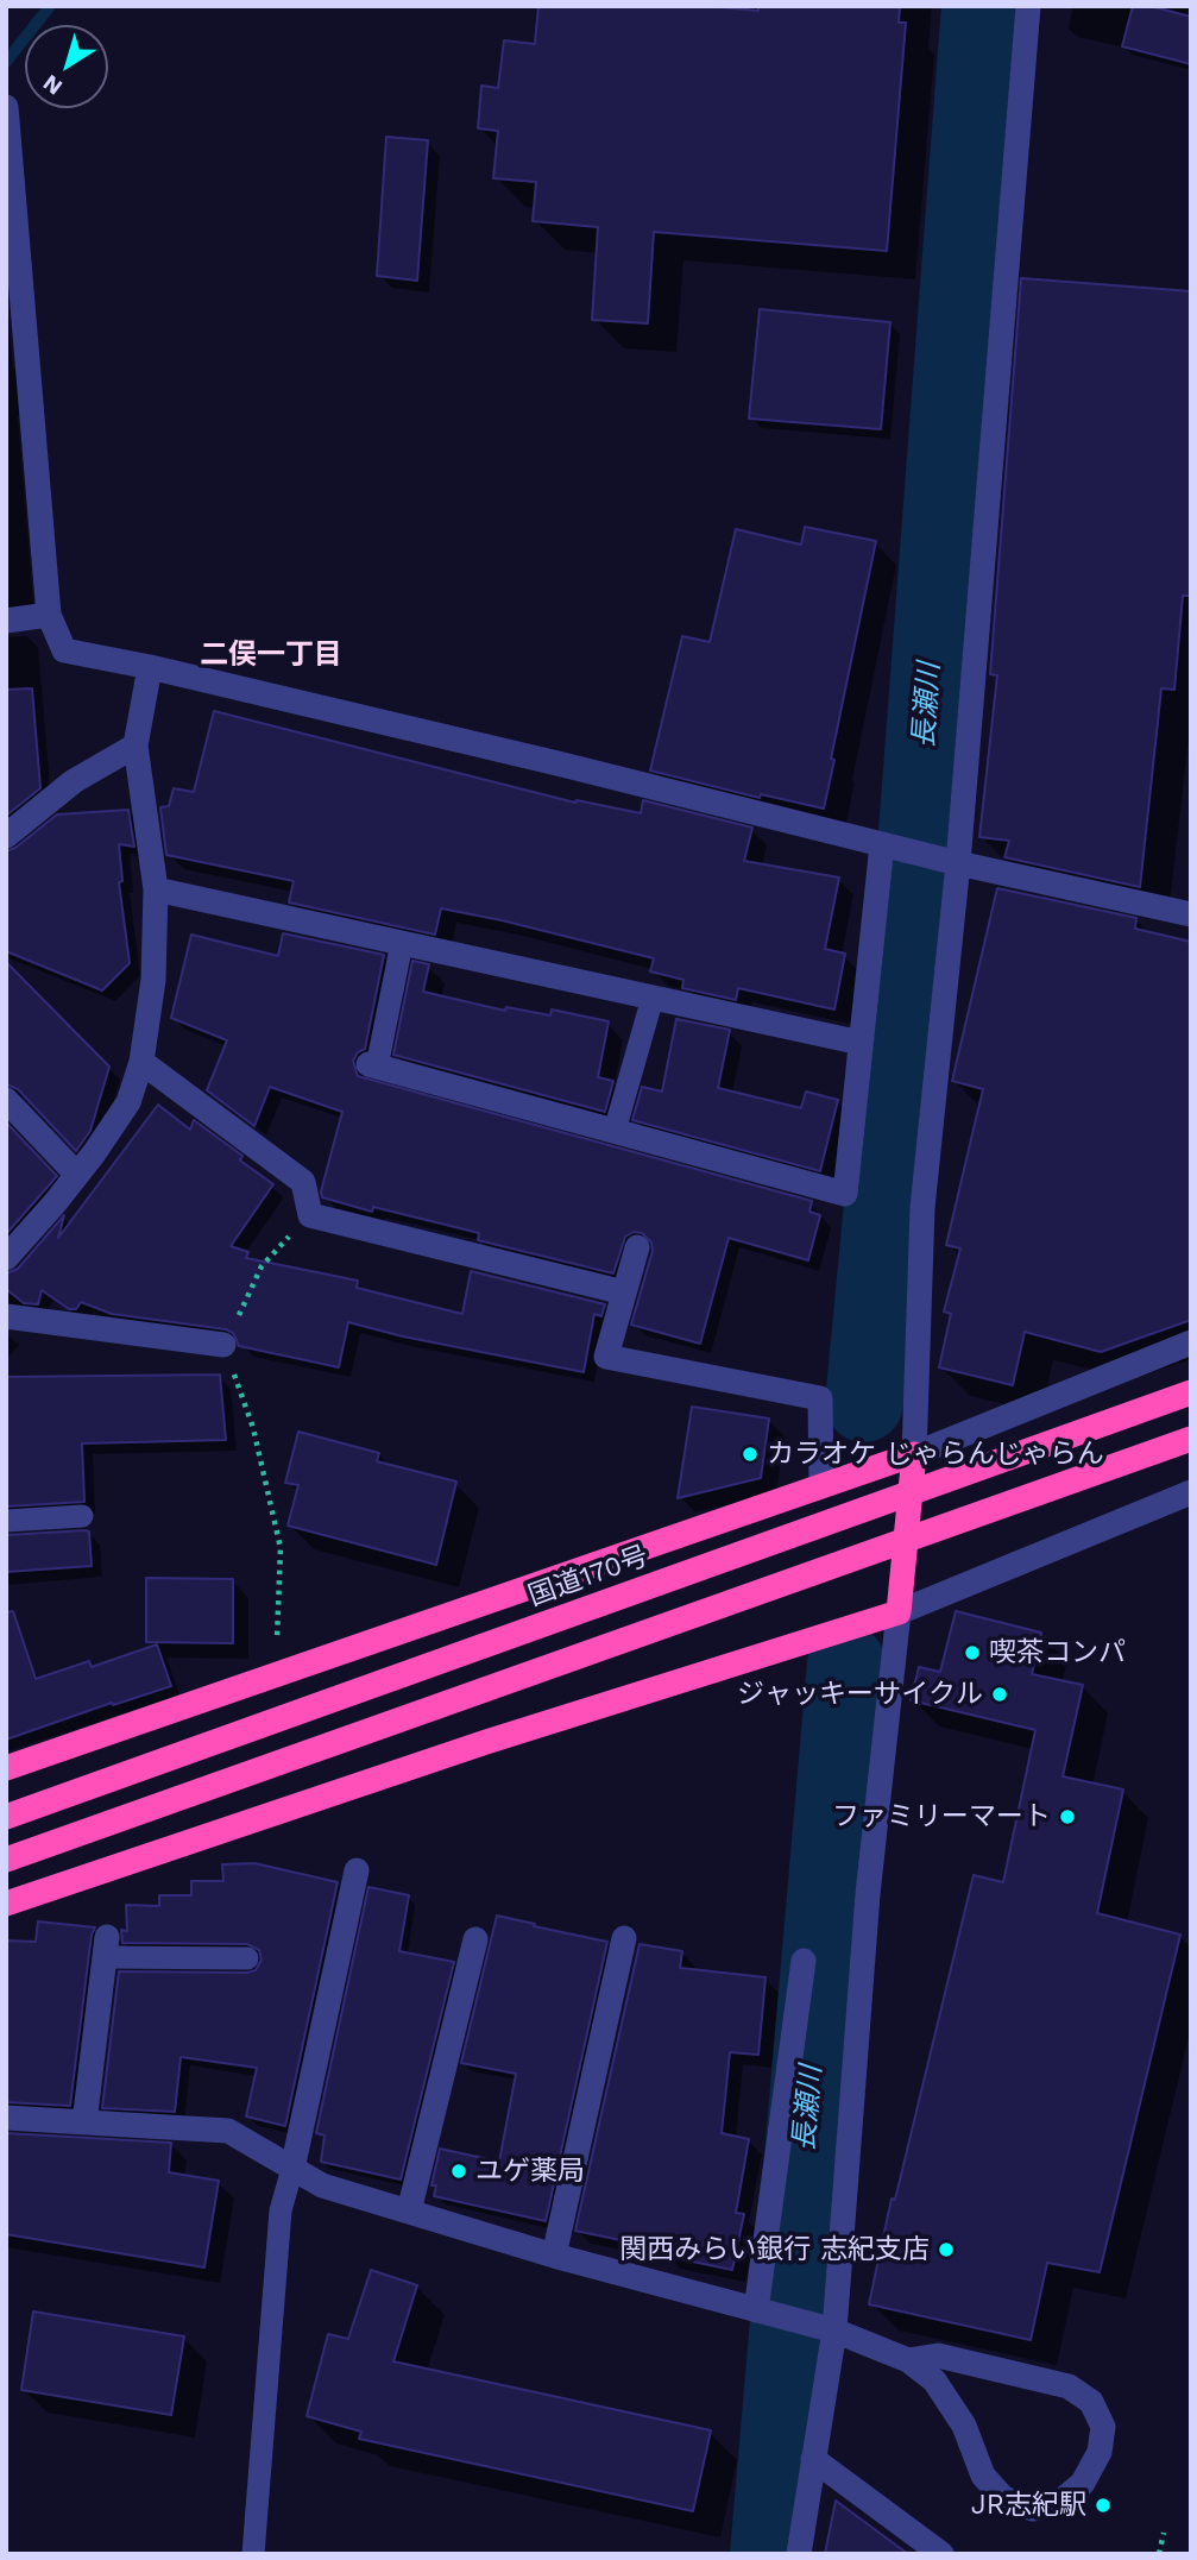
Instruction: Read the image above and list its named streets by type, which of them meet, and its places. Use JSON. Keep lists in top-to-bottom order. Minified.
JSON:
{"streets":{"highway":["国道170号"]},"districts":["二俣一丁目"],"water":["長瀬川"],"places":["カラオケ じゃらんじゃらん","喫茶コンパ","ジャッキーサイクル","ファミリーマート","ユゲ薬局","関西みらい銀行 志紀支店","JR志紀駅"],"north":"bottom left"}
